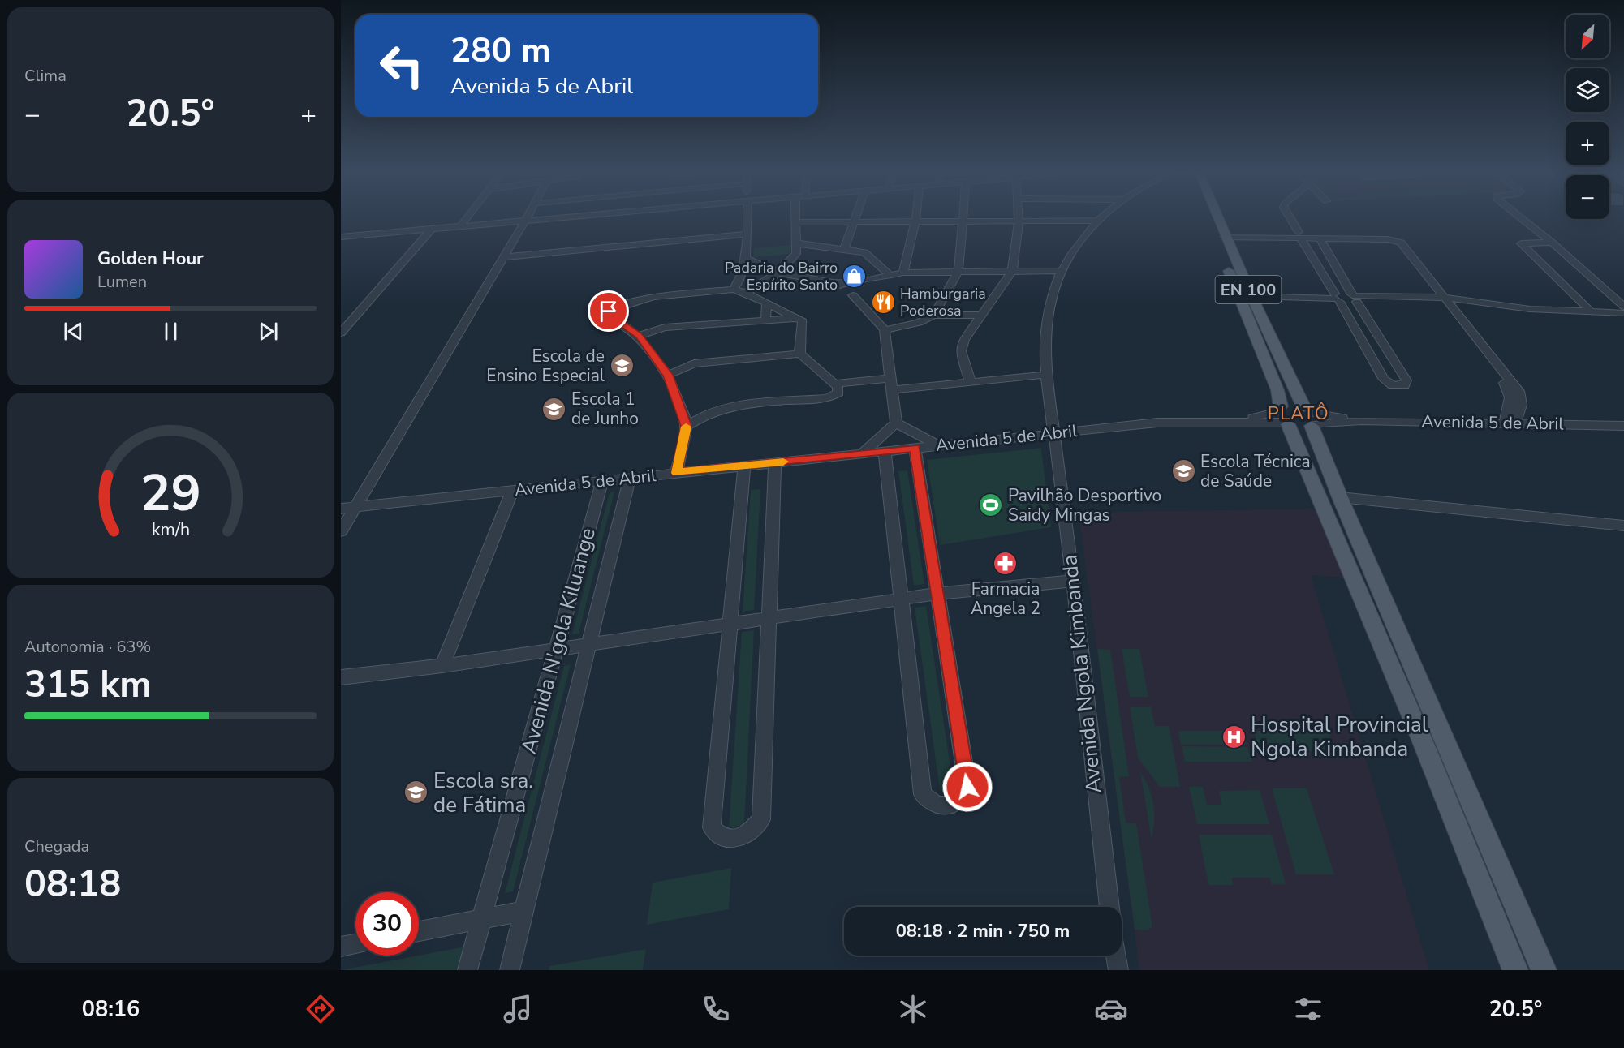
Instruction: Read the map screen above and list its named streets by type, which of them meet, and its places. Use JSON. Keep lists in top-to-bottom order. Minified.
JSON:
{"streets":{"main road":["EN 100"],"street":["Avenida 5 de Abril","Avenida N'gola Kiluange","Avenida Ngola Kimbanda"]},"crossings":[["EN 100","Avenida 5 de Abril"],["Avenida 5 de Abril","Avenida N'gola Kiluange"],["Avenida 5 de Abril","Avenida Ngola Kimbanda"]],"districts":["PLATÔ"],"places":{"shop":["Padaria do Bairro Espírito Santo"],"restaurant":["Hamburgaria Poderosa"],"school or university":["Escola de Ensino Especial","Escola 1 de Junho","Escola Técnica de Saúde","Escola sra. de Fátima"],"sports":["Pavilhão Desportivo Saidy Mingas"],"pharmacy":["Farmacia Angela 2"],"hospital":["Hospital Provincial Ngola Kimbanda"]},"north":"bottom left","page":{"tile":["Clima",["Autonomia · 63%","315 km"],["Chegada","08:18"]],"map_buttons":["+","−"],"turn":["280 m","Avenida 5 de Abril"],"heat":["−","20.5°","+"],"song":["Golden Hour","Lumen"],"limit":"30","trip":"08:18 · 2 min · 750 m","tabs":["08:16","20.5°"],"gauge":["29","km/h"]}}
